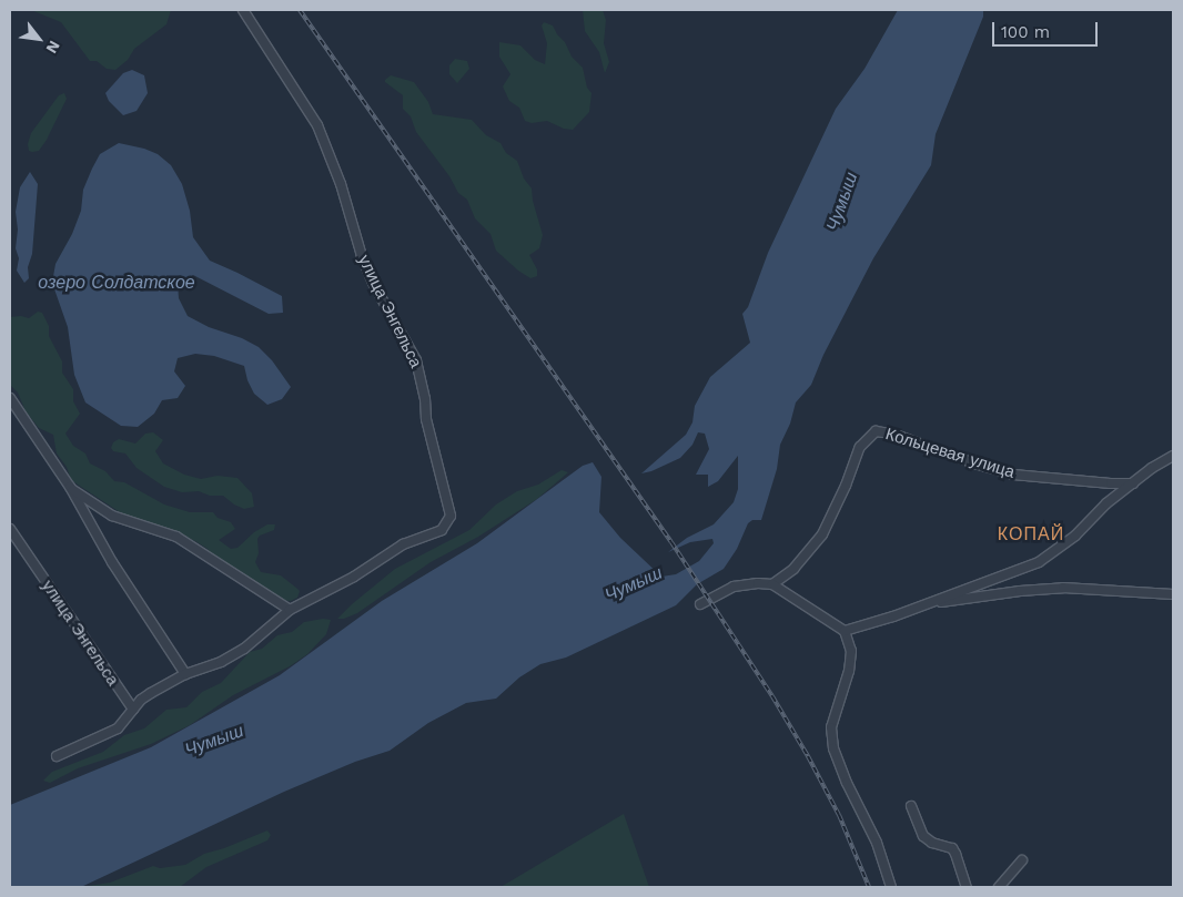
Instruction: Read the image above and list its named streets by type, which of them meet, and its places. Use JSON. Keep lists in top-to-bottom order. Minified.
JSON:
{"streets":{"street":["улица Энгельса","Кольцевая улица"]},"districts":["КОПАЙ"],"water":["Чумыш","озеро Солдатское"],"scale_bar":"100 m","north":"bottom right"}
